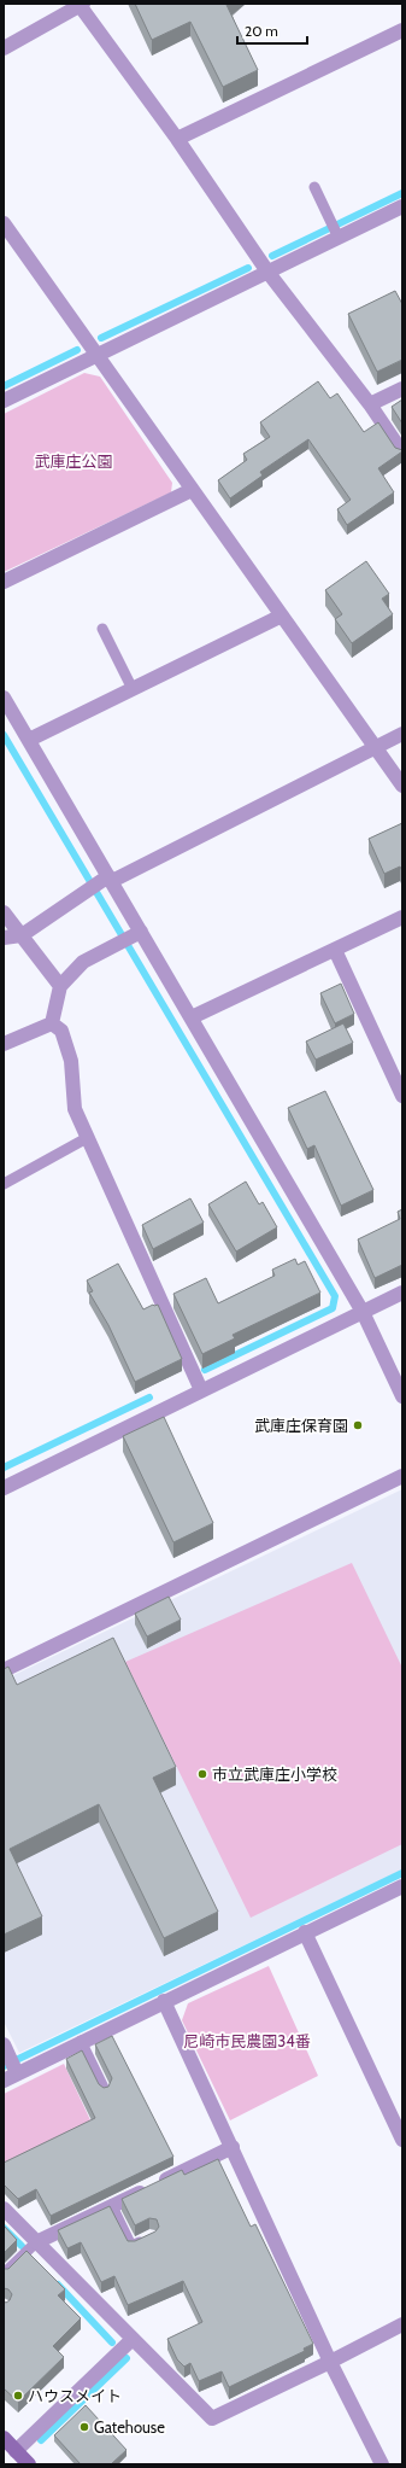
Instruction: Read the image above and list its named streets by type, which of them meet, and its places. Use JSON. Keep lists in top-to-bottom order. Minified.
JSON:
{"parks":["武庫庄公園","尼崎市民農園34番"],"places":["武庫庄保育園","市立武庫庄小学校","ハウスメイト","Gatehouse"],"scale_bar":"20 m"}
